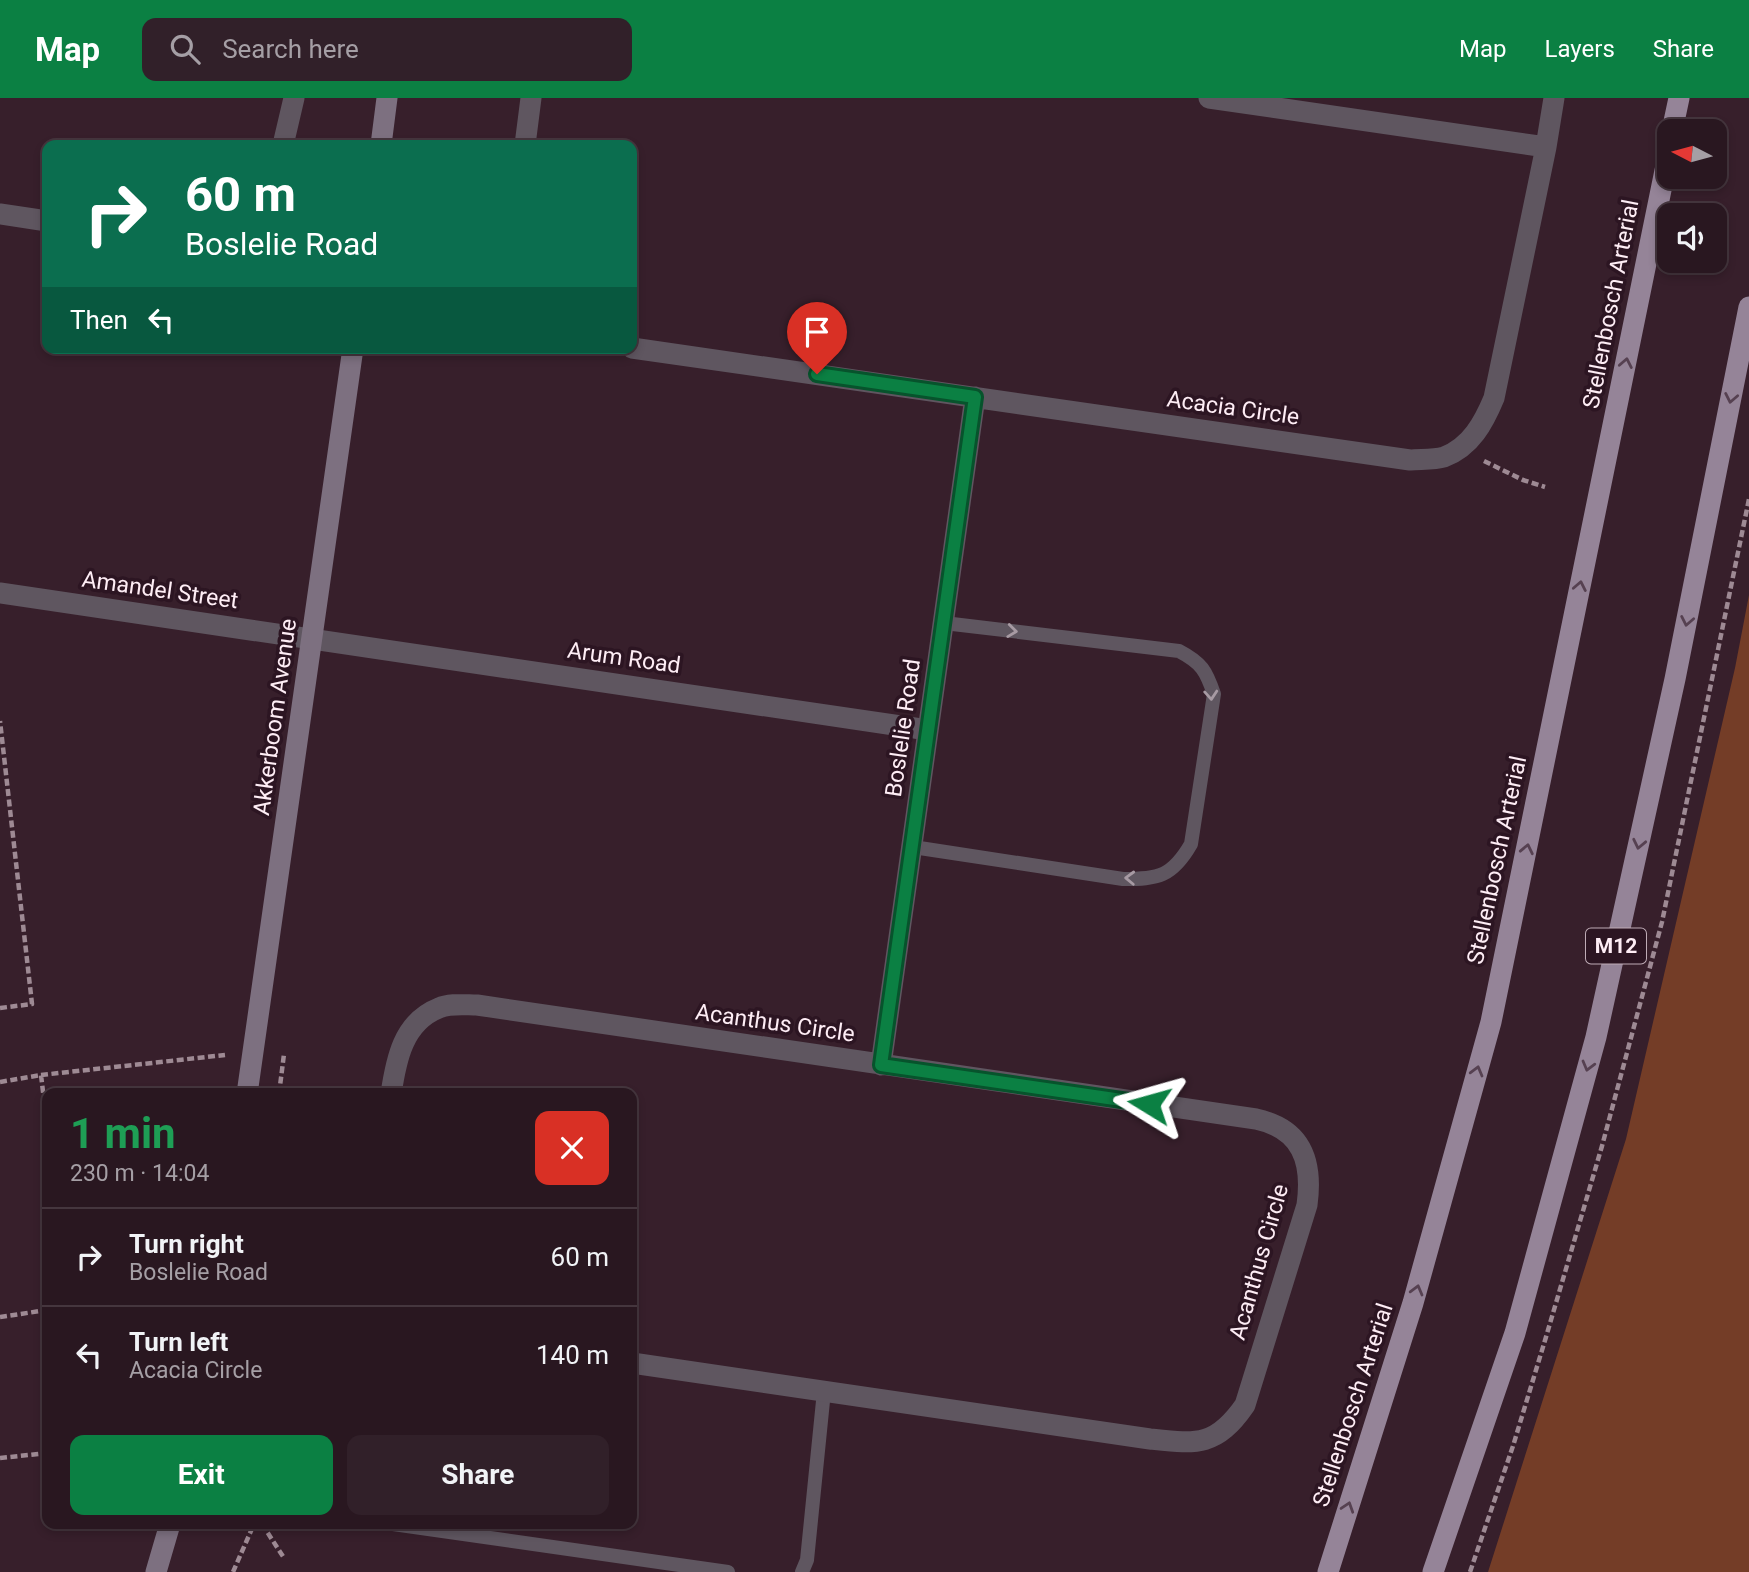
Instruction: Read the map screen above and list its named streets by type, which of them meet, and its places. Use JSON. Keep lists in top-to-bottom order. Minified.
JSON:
{"streets":{"main road":["Stellenbosch Arterial","Akkerboom Avenue","M12"],"street":["Acacia Circle","Amandel Street","Arum Road","Boslelie Road","Acanthus Circle"]},"crossings":[["Acacia Circle","Boslelie Road"],["Amandel Street","Arum Road"],["Amandel Street","Akkerboom Avenue"],["Arum Road","Akkerboom Avenue"],["Arum Road","Boslelie Road"],["Boslelie Road","Acanthus Circle"]],"north":"left","page":{"header":"Map","search":"Search here","nav":["Map","Layers","Share"],"turn":["60 m","Boslelie Road"],"then":"Then","heading":["1 min","230 m · 14:04"],"list":[{"name":"Turn right","note":"Boslelie Road","value":"60 m"},{"name":"Turn left","note":"Acacia Circle","value":"140 m"}],"buttons":["Exit","Share"]}}
